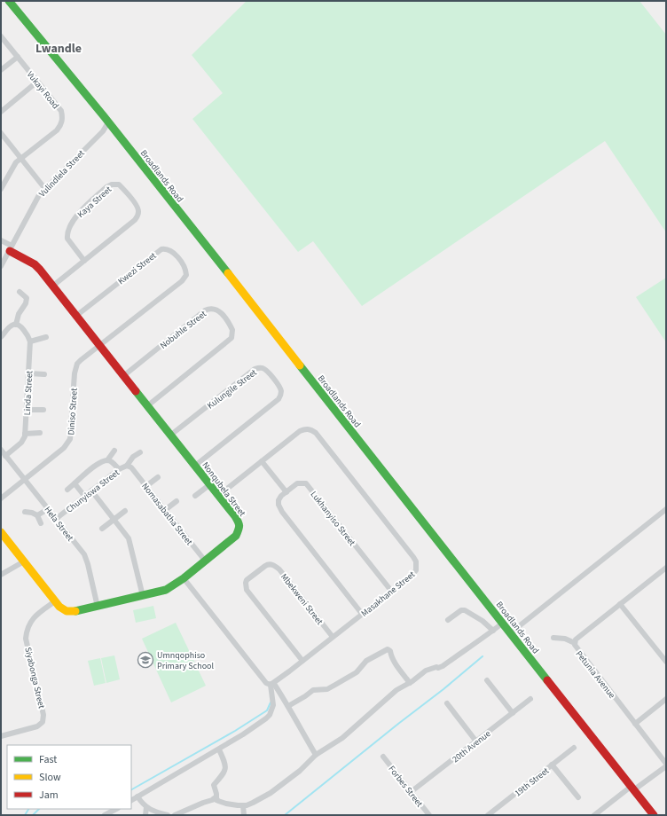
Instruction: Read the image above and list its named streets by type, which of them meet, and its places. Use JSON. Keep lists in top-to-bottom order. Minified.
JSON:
{"streets":{"main road":["Broadlands Road","Nonqubela Street"],"street":["Vukayi Road","Vulindlela Street","Kaya Street","Kwezi Street","Nobuhle Street","Kulungile Street","Linda Street","Diniso Street","Chunyiswa Street","Nomasabatha Street","Lukhanyiso Street","Hela Street","Masakhane Street","Mbekweni Street","Petunia Avenue","Siyabonga Street","20th Avenue","19th Street","Forbes Street"]},"crossings":[["Vulindlela Street","Broadlands Road"],["Vulindlela Street","Nonqubela Street"],["Kaya Street","Nonqubela Street"],["Kwezi Street","Diniso Street"],["Kwezi Street","Nonqubela Street"],["Nobuhle Street","Nonqubela Street"],["Kulungile Street","Nonqubela Street"],["Diniso Street","Nonqubela Street"],["Diniso Street","Hela Street"],["Nonqubela Street","Nomasabatha Street"],["Nonqubela Street","Hela Street"],["Nonqubela Street","Masakhane Street"],["Nonqubela Street","Siyabonga Street"],["Chunyiswa Street","Nomasabatha Street"],["Chunyiswa Street","Hela Street"],["Lukhanyiso Street","Masakhane Street"],["Masakhane Street","Mbekweni Street"],["20th Avenue","Forbes Street"]],"districts":["Lwandle"],"places":{"school or university":["Umnqophiso Primary School"]},"legend":["Fast","Slow","Jam"]}
